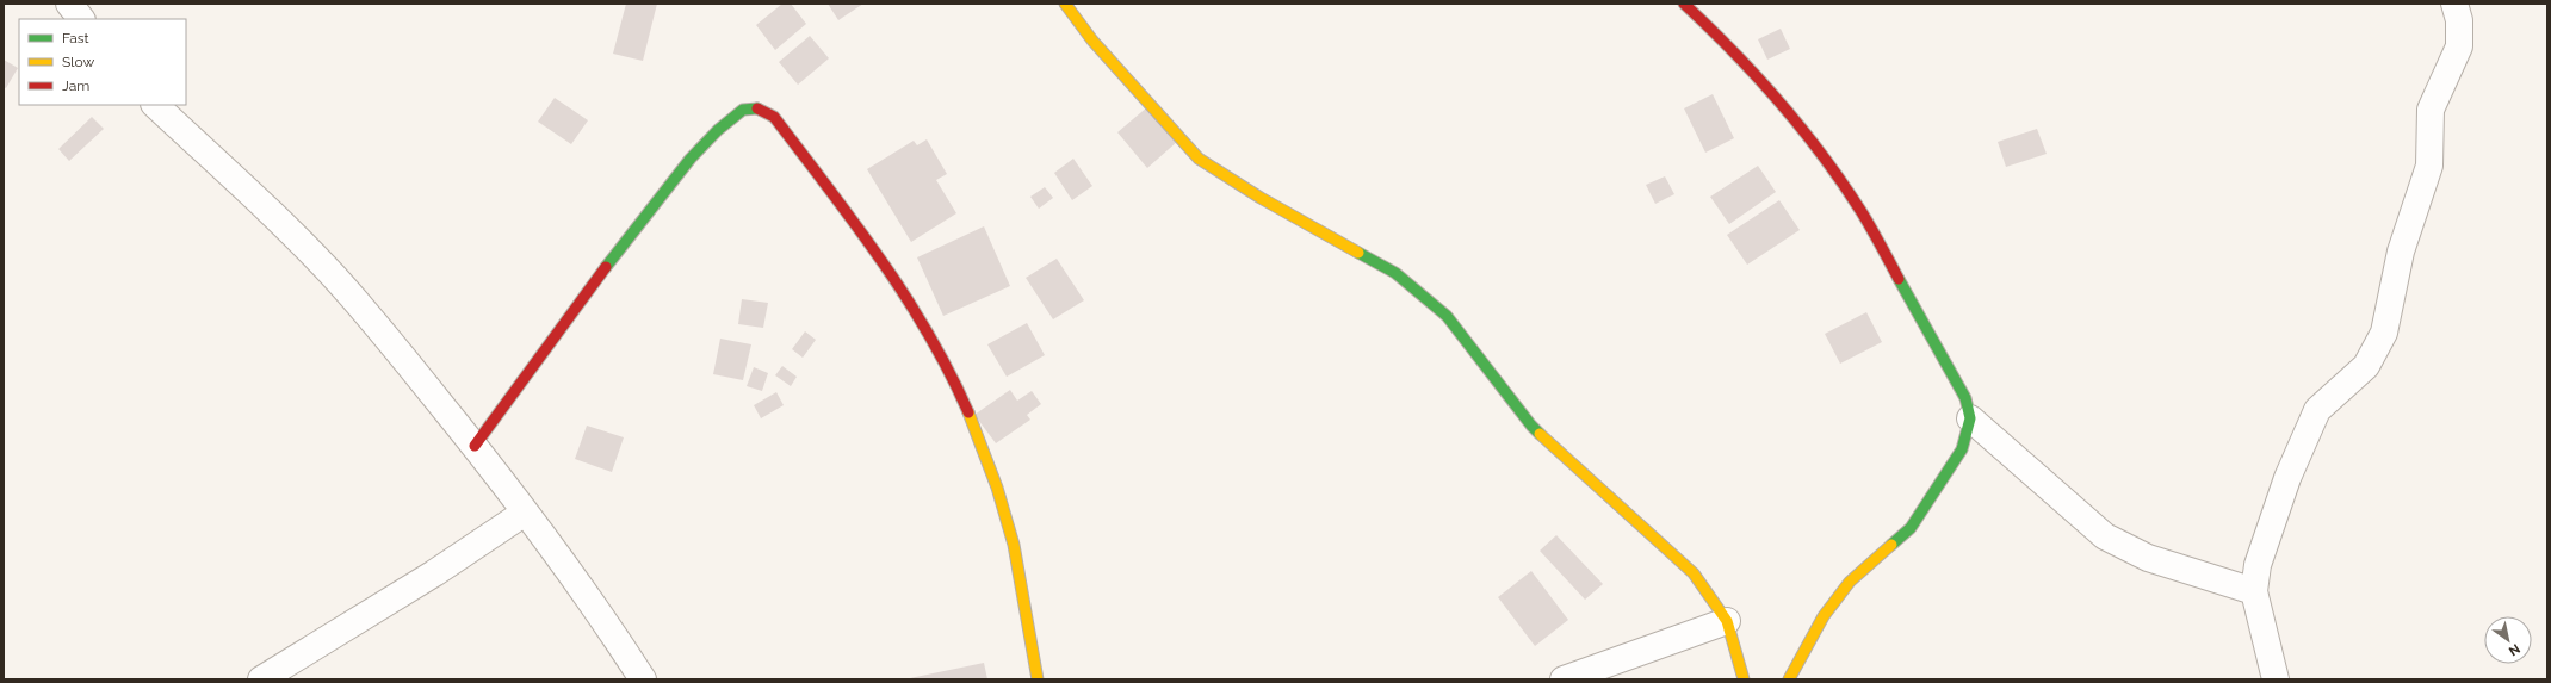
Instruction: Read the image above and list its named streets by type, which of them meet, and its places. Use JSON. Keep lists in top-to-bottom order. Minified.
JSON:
{"legend":["Fast","Slow","Jam"],"north":"bottom right"}
